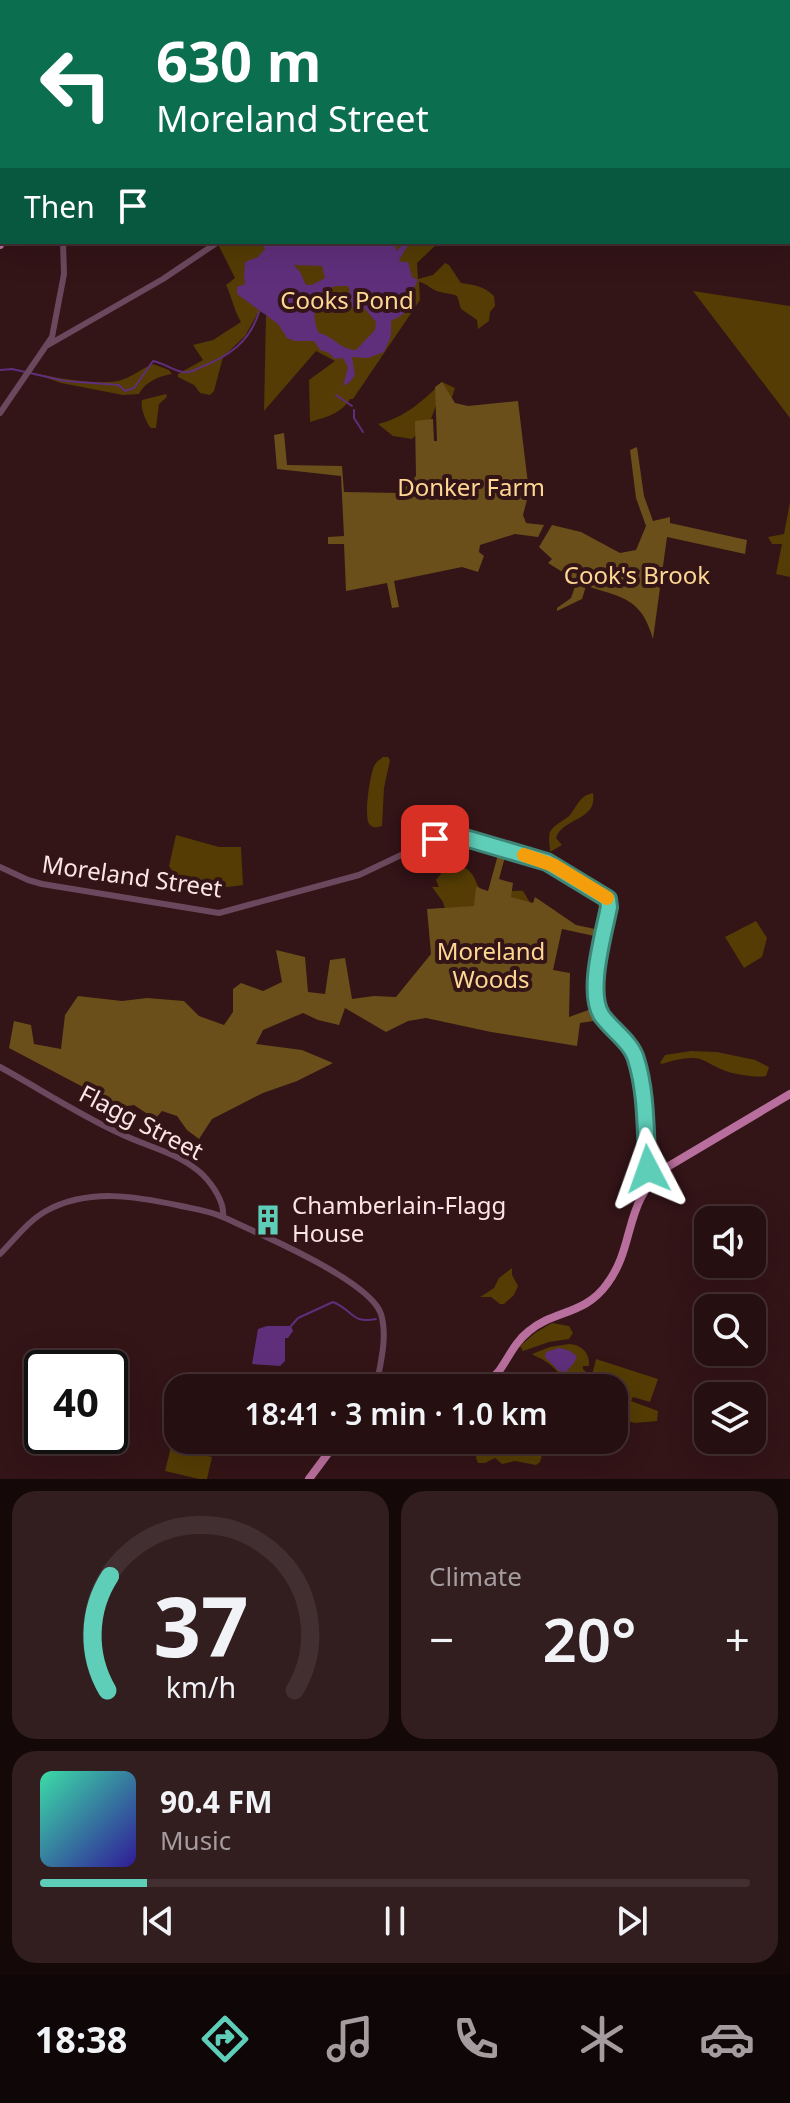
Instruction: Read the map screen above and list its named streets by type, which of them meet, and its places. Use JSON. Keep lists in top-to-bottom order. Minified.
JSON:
{"streets":{"street":["Moreland Street","Flagg Street"]},"parks":["Cooks Pond","Donker Farm","Cook's Brook","Moreland Woods"],"places":{"building":["Chamberlain-Flagg House"]},"page":{"turn":["630 m","Moreland Street"],"then":"Then","limit":"40","trip":"18:41 · 3 min · 1.0 km","tile":"Climate","heat":["−","20°","+"],"song":["90.4 FM","Music"],"tabs":"18:38","gauge":["37","km/h"]}}
